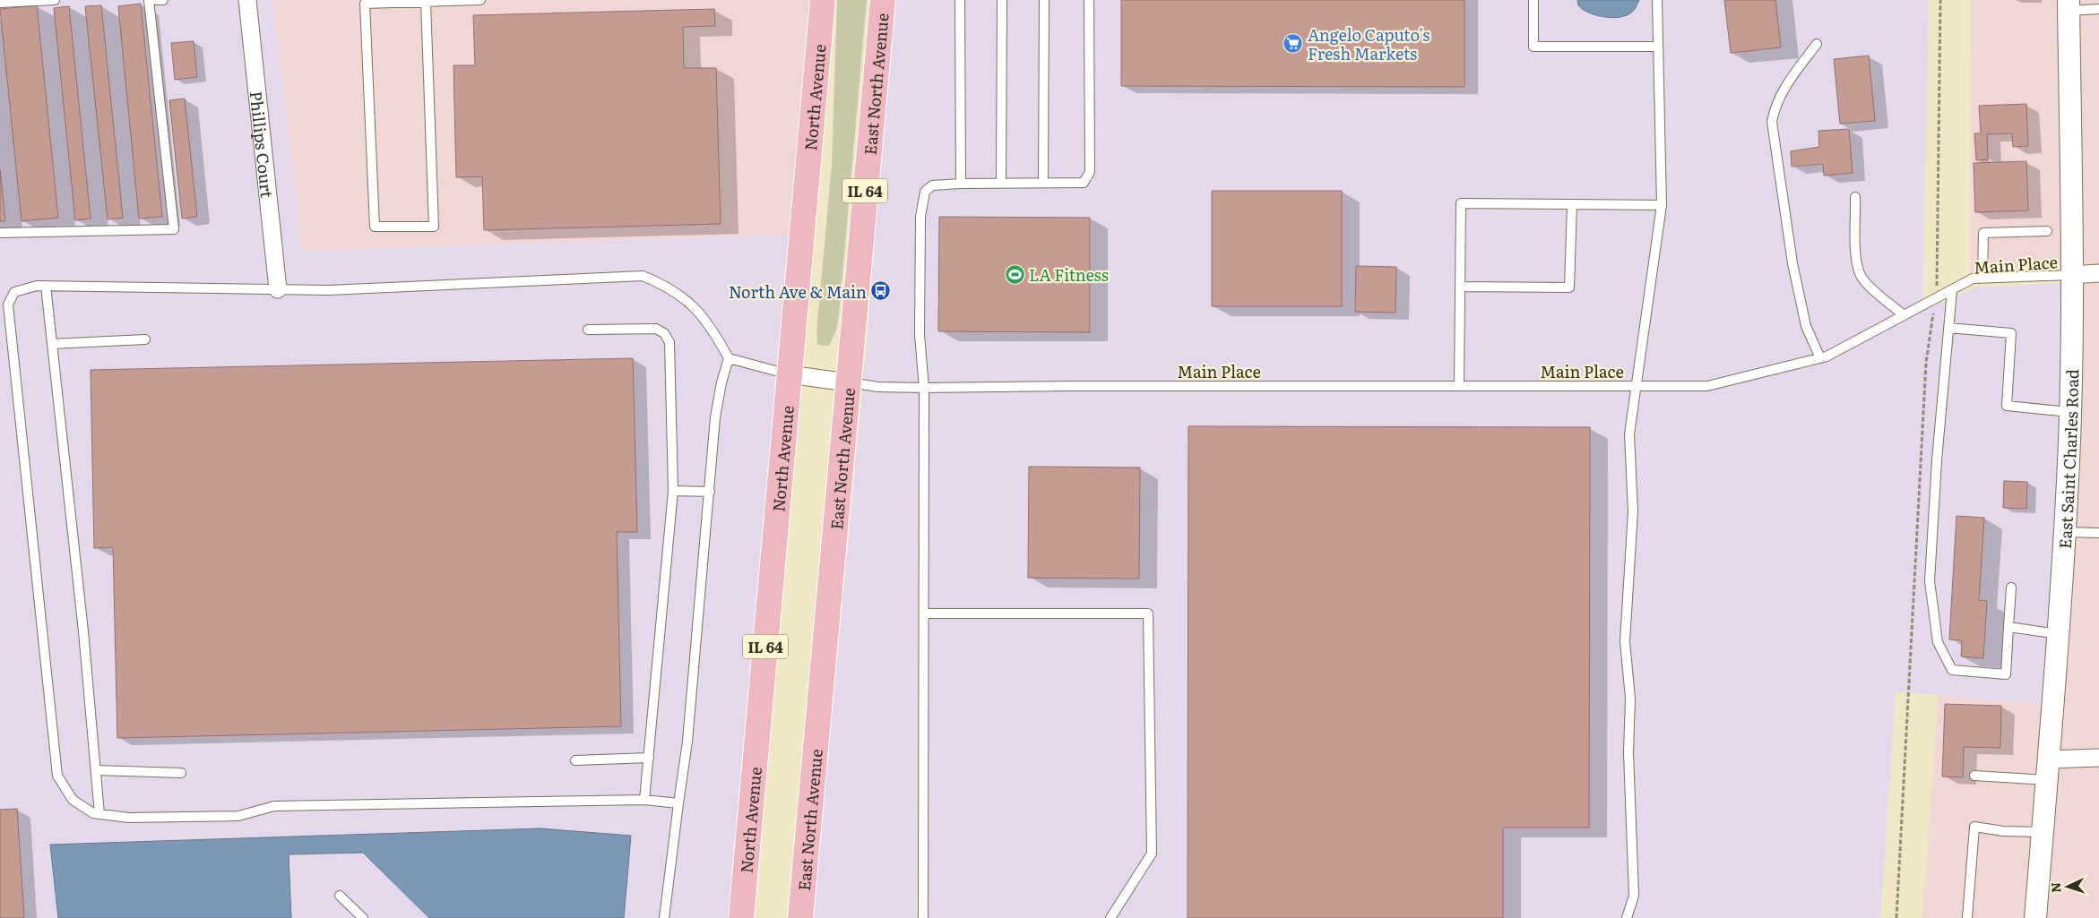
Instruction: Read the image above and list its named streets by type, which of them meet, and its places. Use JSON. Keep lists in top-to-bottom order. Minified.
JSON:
{"streets":{"main road":["East North Avenue","North Avenue","IL 64"],"street":["Phillips Court","East Saint Charles Road"],"lane":["Main Place"]},"crossings":[["East North Avenue","Main Place"],["Main Place","East Saint Charles Road"]],"places":{"supermarket":["Angelo Caputo's Fresh Markets"],"sports":["LA Fitness"],"bus stop":["North Ave & Main"]},"north":"left"}
